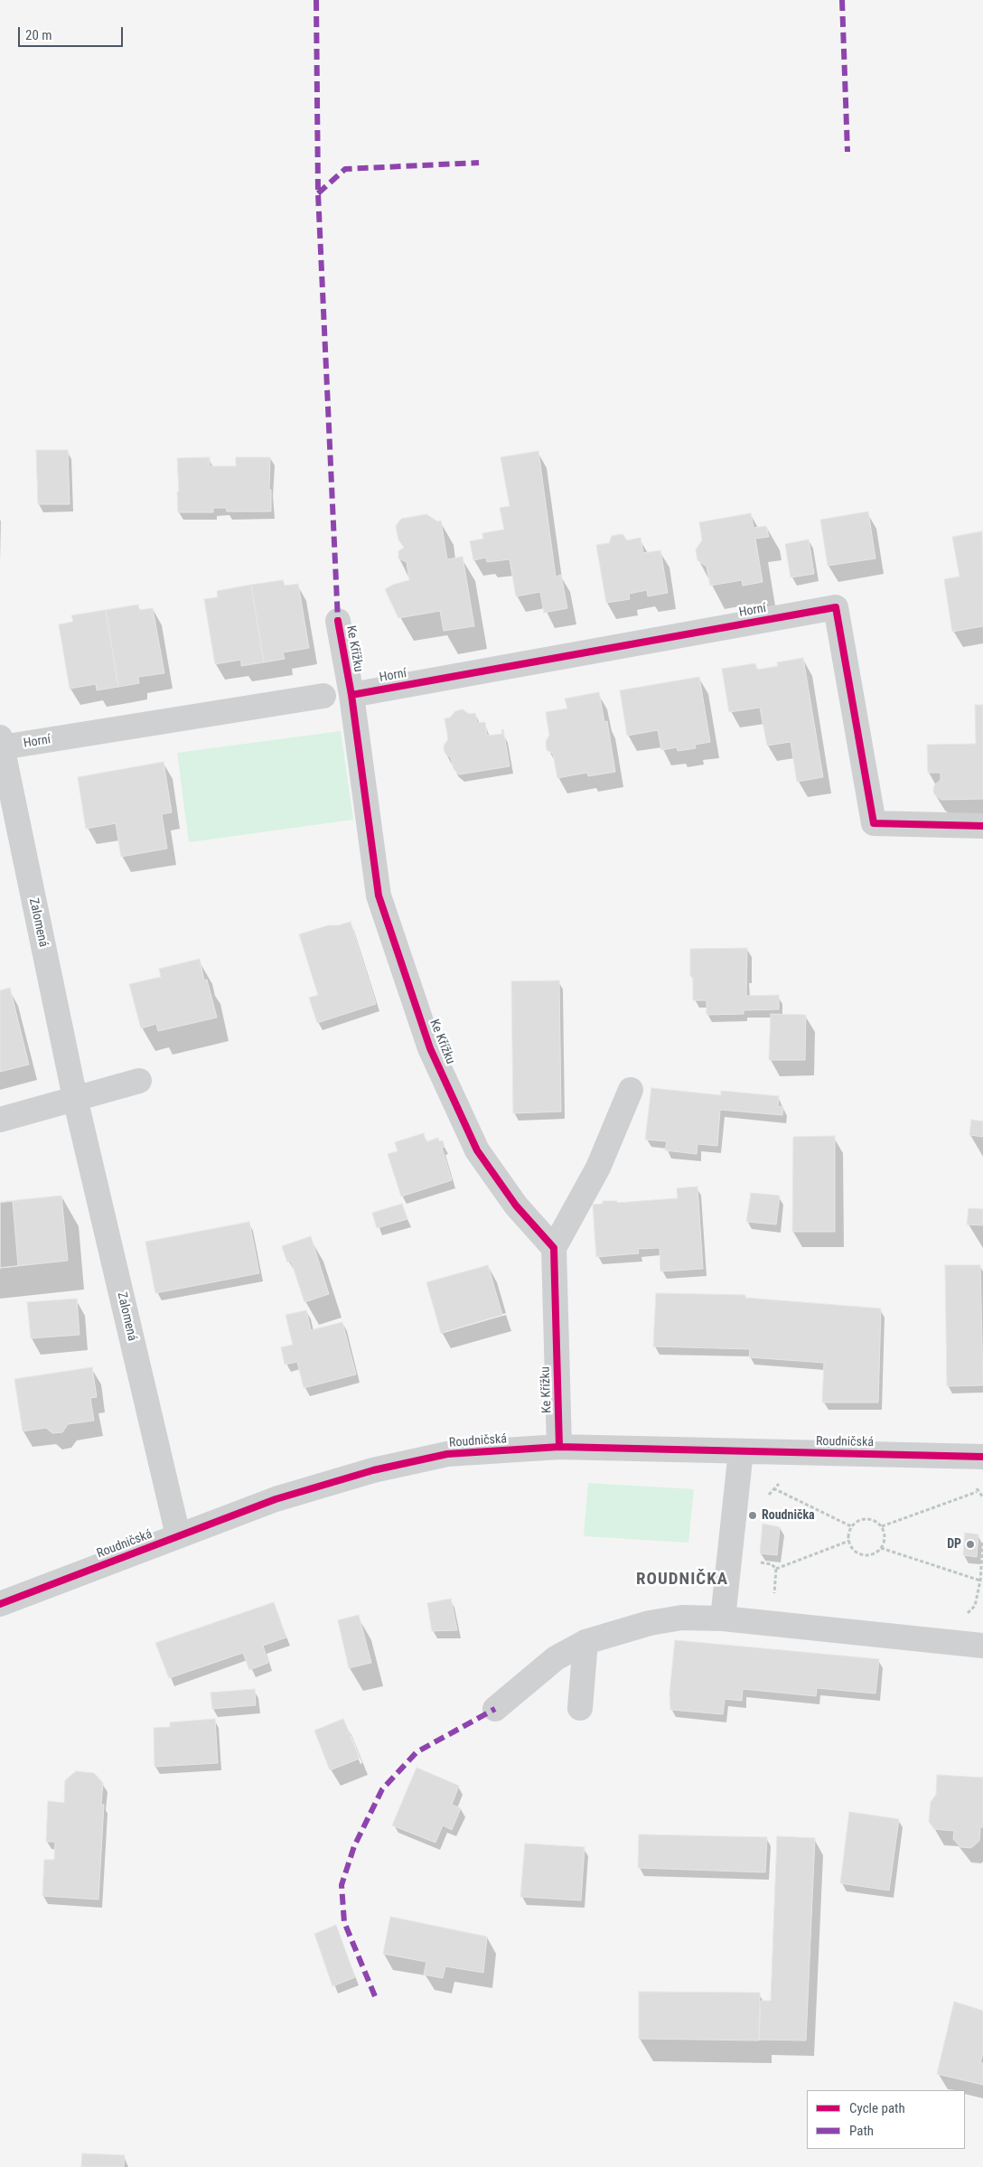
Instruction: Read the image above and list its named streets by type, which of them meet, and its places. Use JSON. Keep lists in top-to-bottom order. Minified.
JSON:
{"streets":{"street":["Horní","Ke Křížku","Zalomená","Roudničská"]},"crossings":[["Horní","Ke Křížku"],["Horní","Zalomená"],["Ke Křížku","Roudničská"],["Zalomená","Roudničská"]],"districts":["ROUDNIČKA"],"places":["Roudnička","DP"],"legend":["Cycle path","Path"],"scale_bar":"20 m"}
